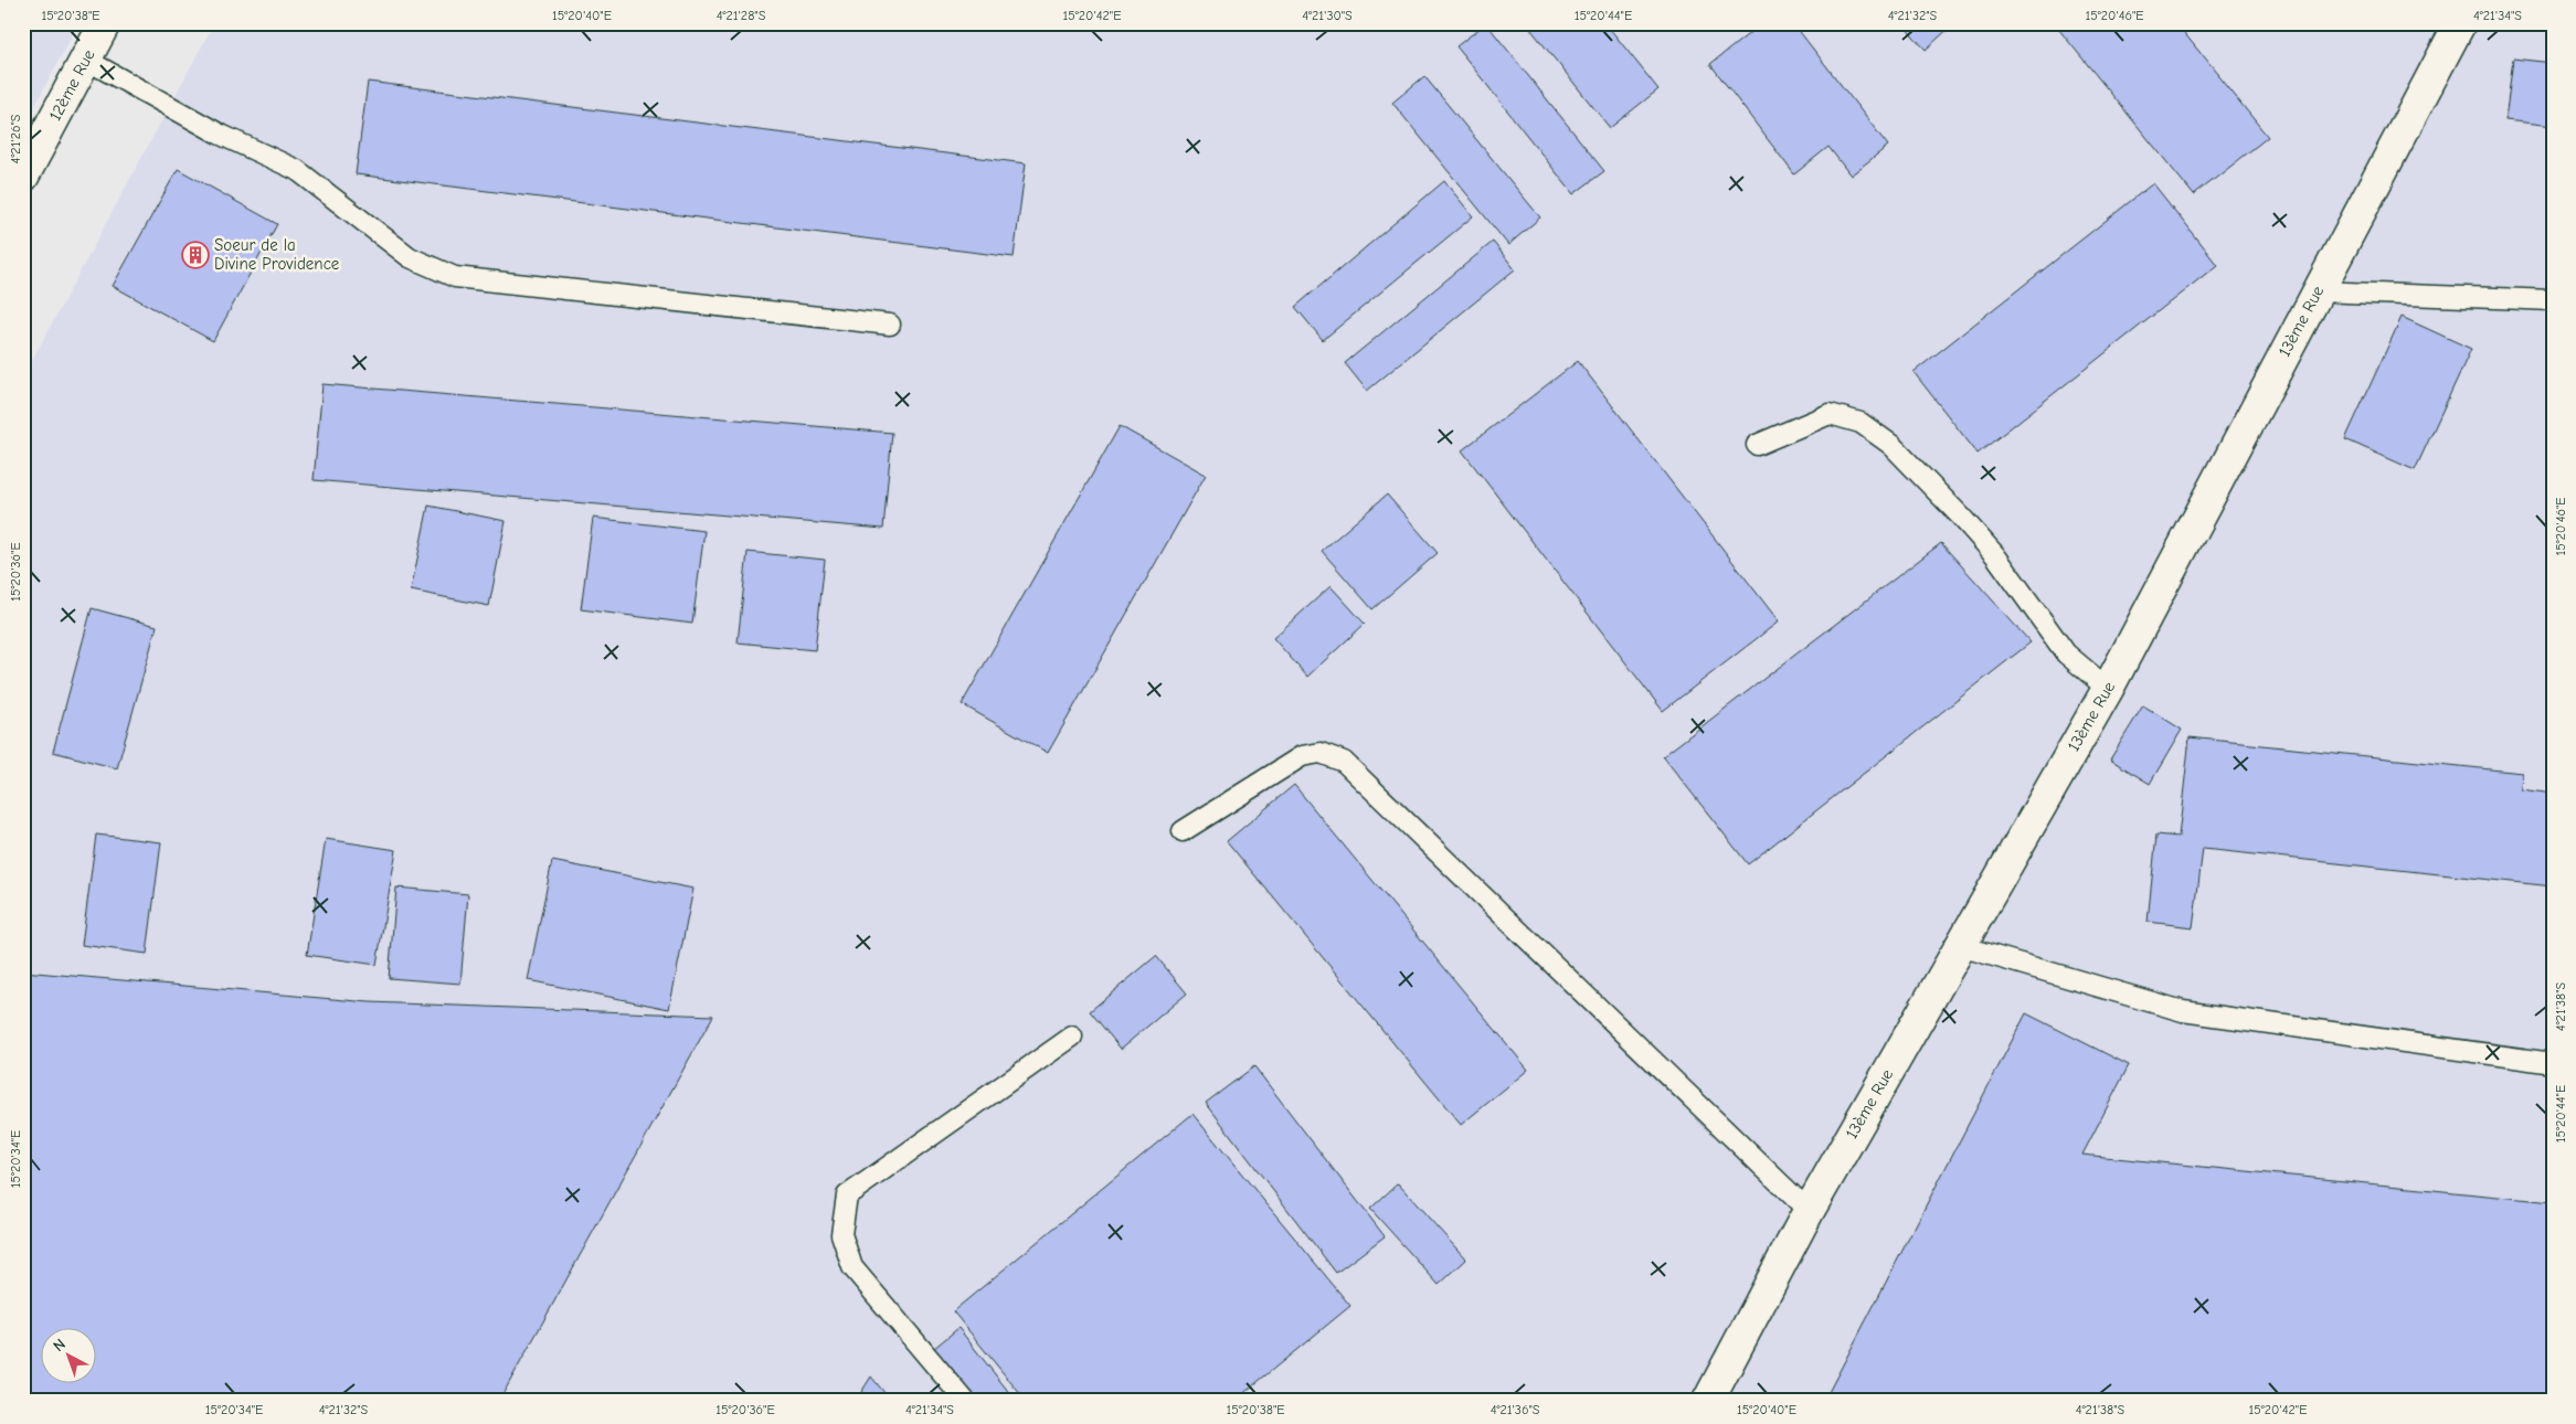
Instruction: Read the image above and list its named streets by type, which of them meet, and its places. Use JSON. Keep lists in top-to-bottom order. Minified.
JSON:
{"streets":{"street":["12ème Rue","13ème Rue"]},"places":{"building":["Soeur de la Divine Providence"]},"north":"top left","coordinates":["15°20'38\"E","15°20'40\"E","4°21'28\"S","15°20'42\"E","4°21'30\"S","15°20'44\"E","4°21'32\"S","15°20'46\"E","4°21'34\"S","4°21'26\"S","15°20'36\"E","4°21'38\"S","15°20'34\"E","4°21'36\"S"]}
